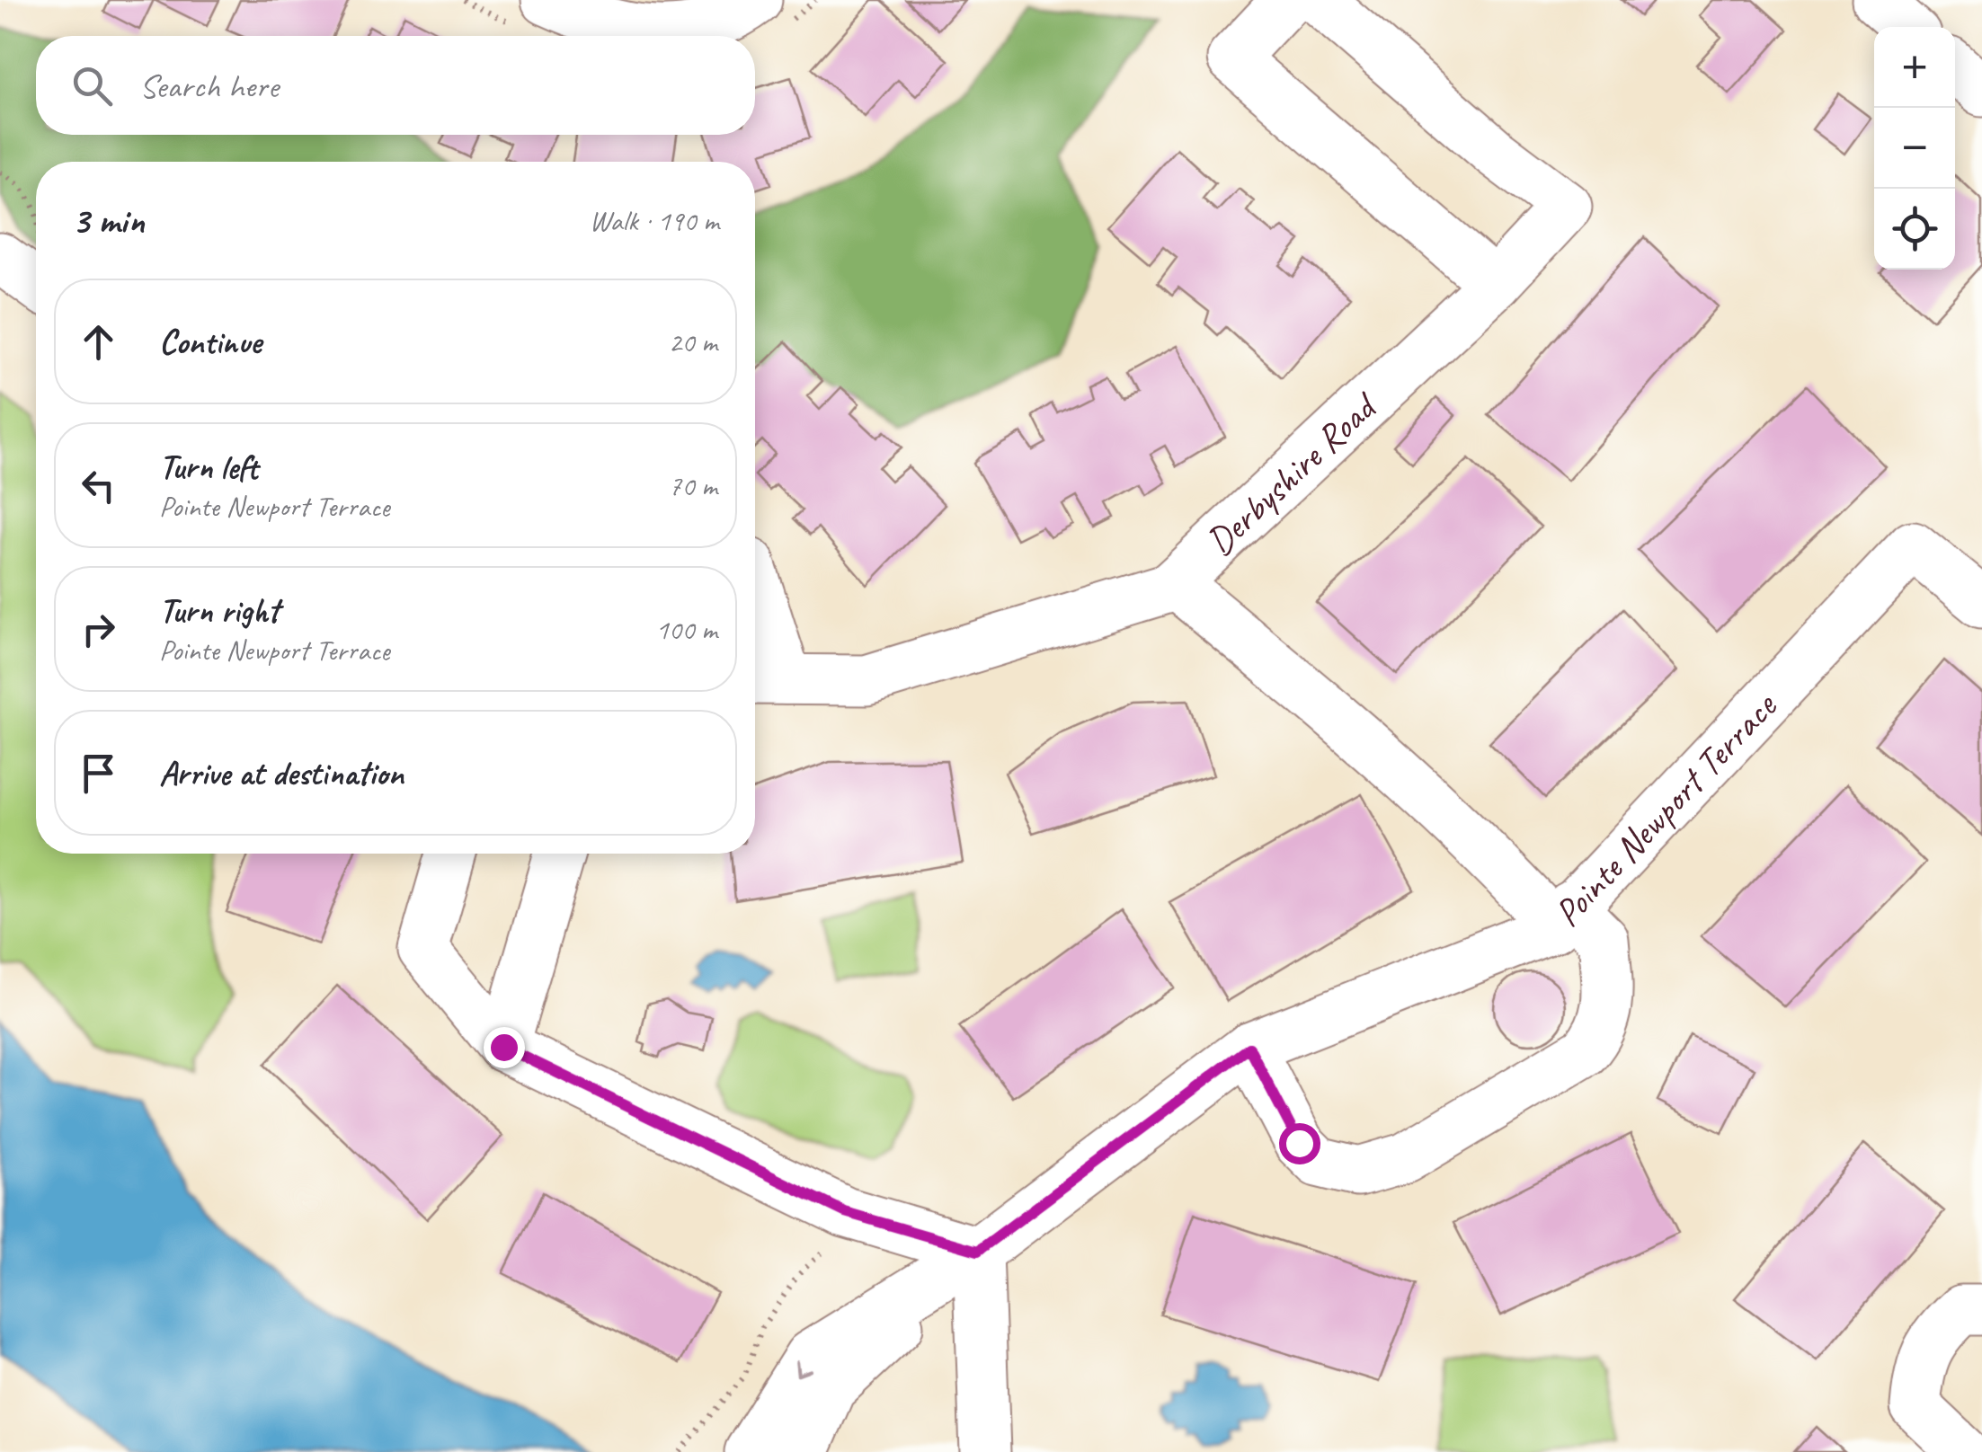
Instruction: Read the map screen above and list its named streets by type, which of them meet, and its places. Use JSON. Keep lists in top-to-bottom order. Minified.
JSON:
{"streets":{"street":["Derbyshire Road","Pointe Newport Terrace"]},"page":{"map_buttons":["+","−"],"search":"Search here","heading":["3 min","Walk · 190 m"],"list":[["Continue","20 m"],["Turn left","Pointe Newport Terrace","70 m"],["Turn right","Pointe Newport Terrace","100 m"],"Arrive at destination"]}}
